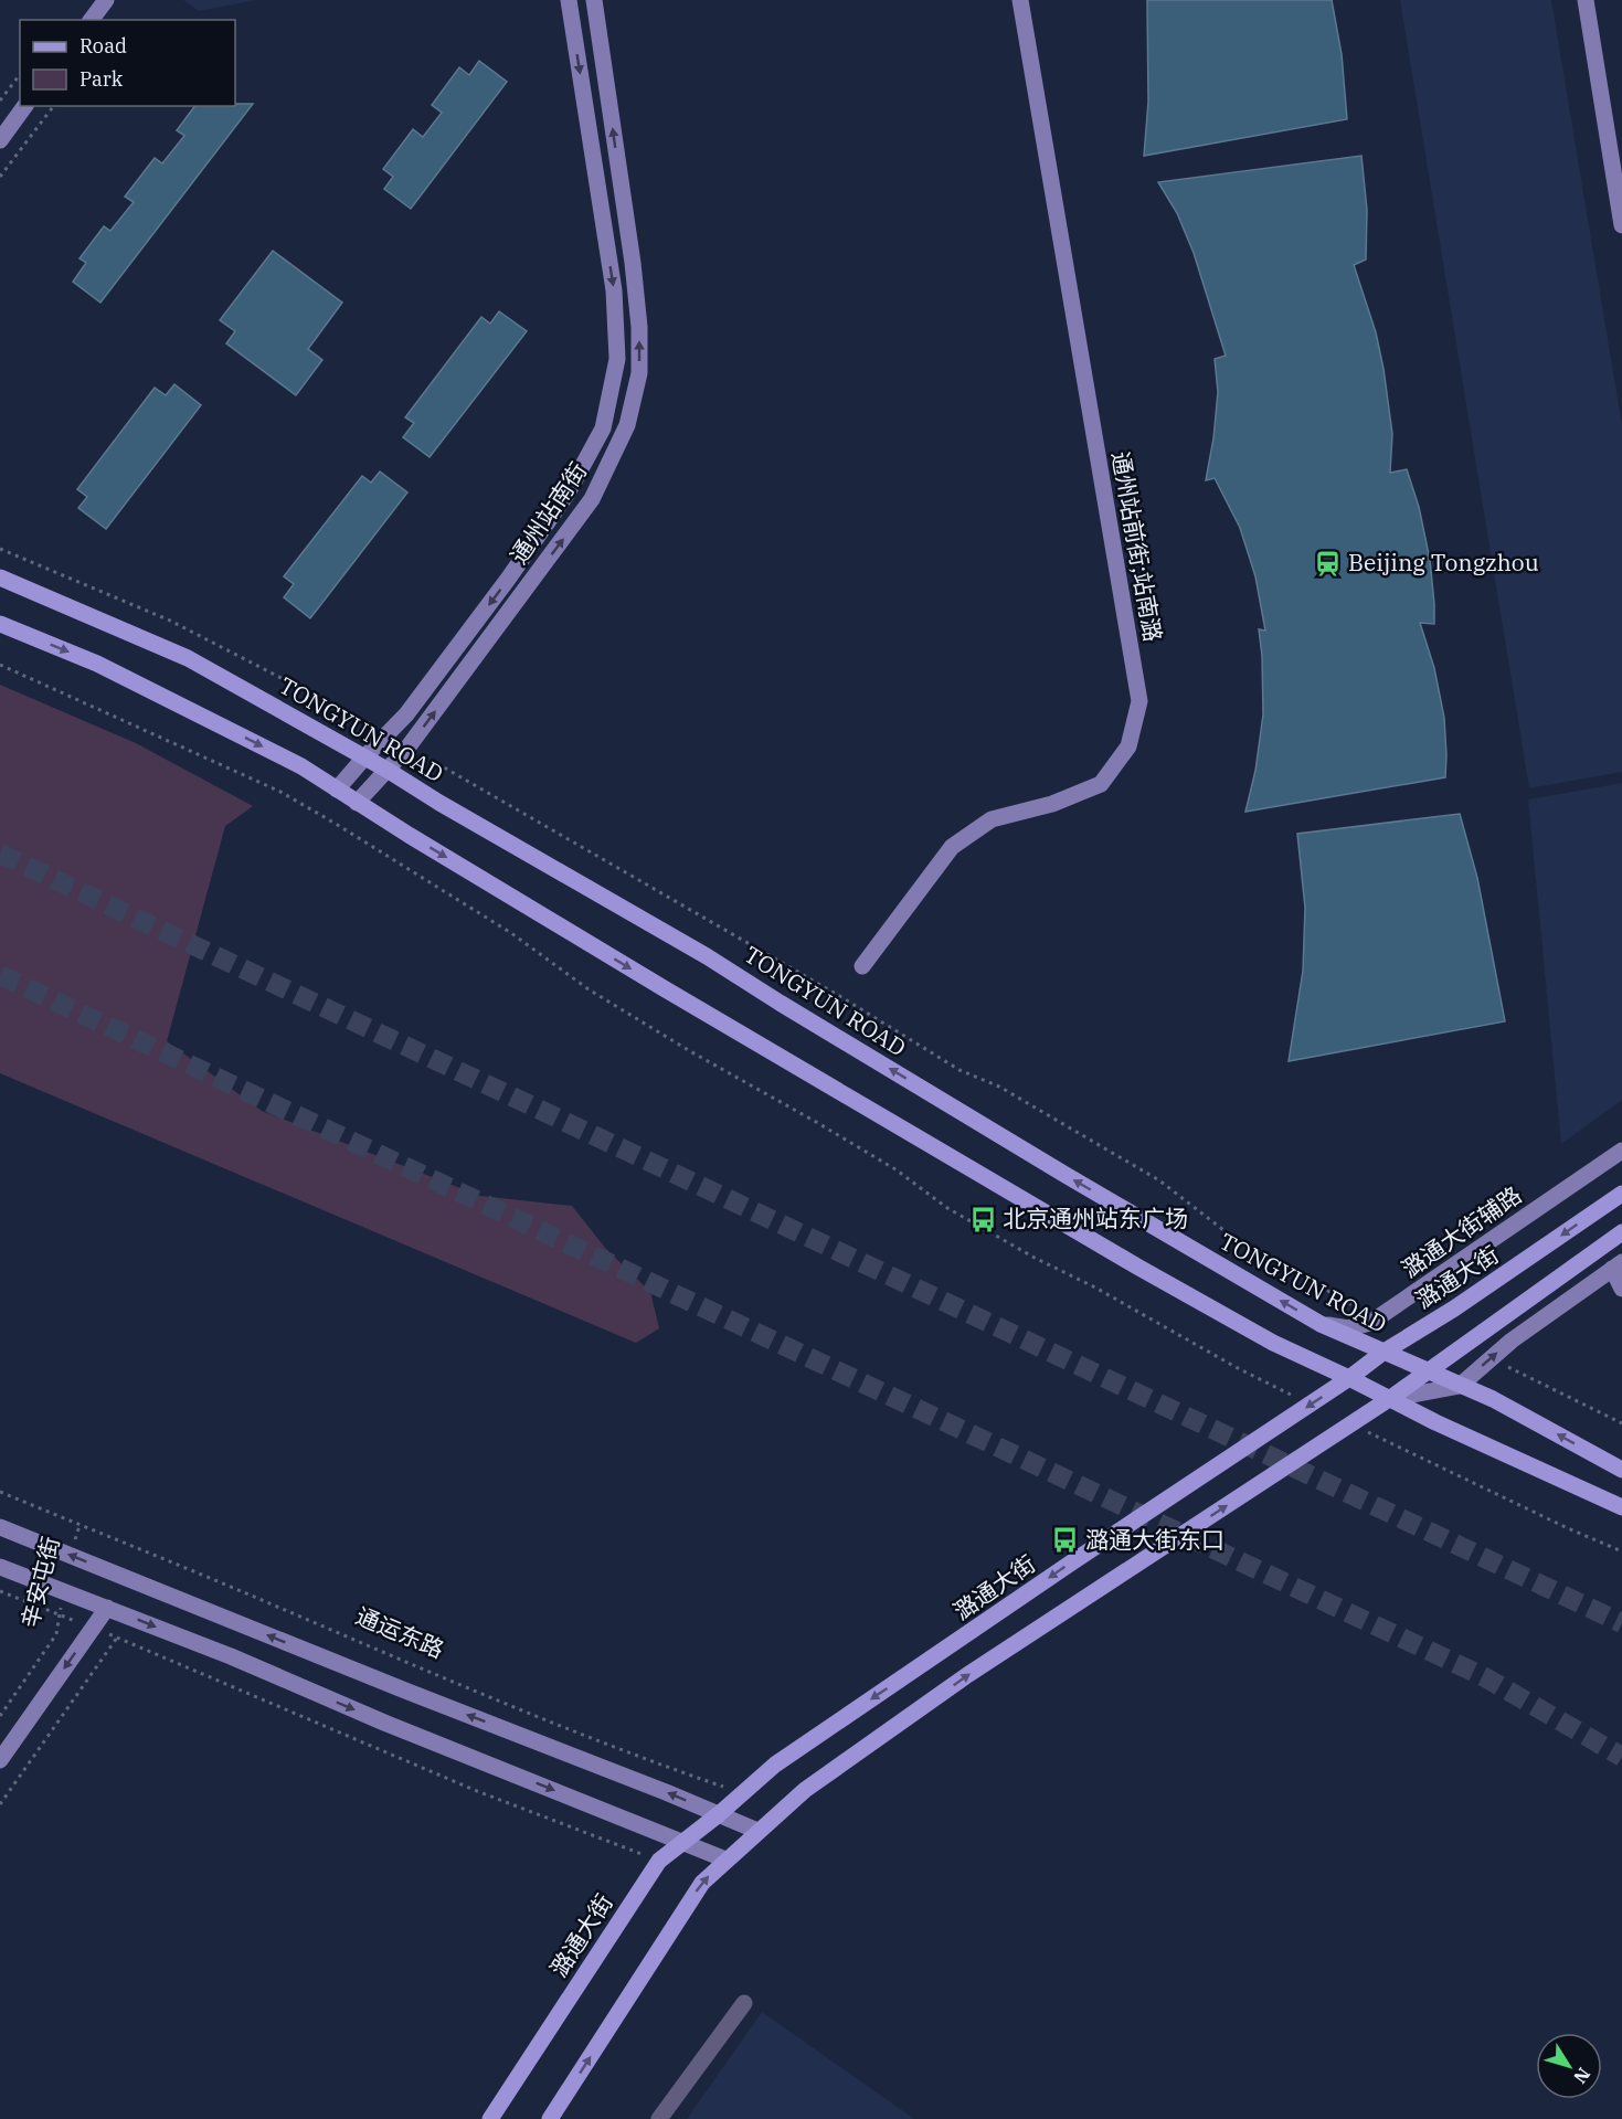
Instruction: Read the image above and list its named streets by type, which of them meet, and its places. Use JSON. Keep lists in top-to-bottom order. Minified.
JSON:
{"streets":{"main road":["通州站南街","通州站前街;站南潞","TONGYUN ROAD","潞通大街辅路","潞通大街"],"path":["辛安屯街","通运东路"]},"crossings":[["通州站南街","TONGYUN ROAD"],["TONGYUN ROAD","潞通大街辅路"],["TONGYUN ROAD","潞通大街"],["潞通大街","通运东路"],["辛安屯街","通运东路"]],"places":{"station":["Beijing Tongzhou"],"bus stop":["北京通州站东广场","潞通大街东口"]},"legend":["Road","Park"],"north":"bottom right"}
